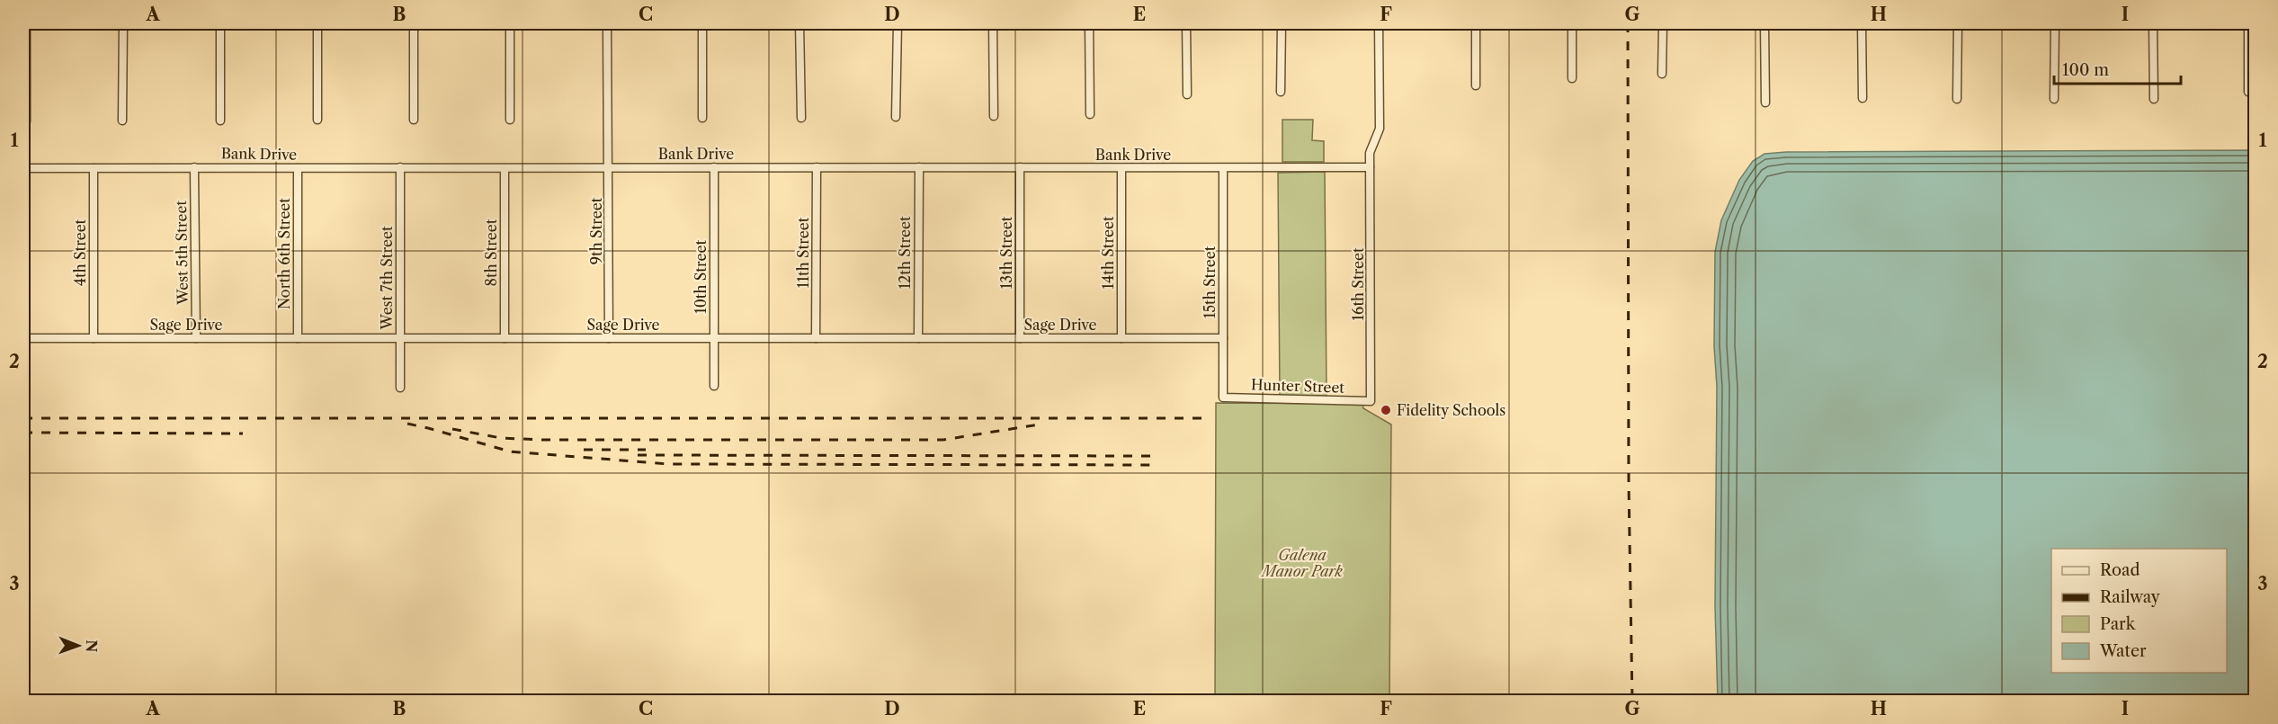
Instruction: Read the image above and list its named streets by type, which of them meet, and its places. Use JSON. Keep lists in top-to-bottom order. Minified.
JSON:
{"streets":{"street":["Bank Drive","9th Street","4th Street","West 5th Street","8th Street","11th Street","12th Street","13th Street","14th Street","North 6th Street","10th Street","West 7th Street","15th Street","16th Street","Sage Drive","Hunter Street"]},"crossings":[["Bank Drive","9th Street"],["Bank Drive","4th Street"],["Bank Drive","West 5th Street"],["Bank Drive","8th Street"],["Bank Drive","11th Street"],["Bank Drive","12th Street"],["Bank Drive","13th Street"],["Bank Drive","14th Street"],["Bank Drive","North 6th Street"],["Bank Drive","10th Street"],["Bank Drive","West 7th Street"],["Bank Drive","15th Street"],["Bank Drive","16th Street"],["9th Street","Sage Drive"],["4th Street","Sage Drive"],["West 5th Street","Sage Drive"],["8th Street","Sage Drive"],["11th Street","Sage Drive"],["12th Street","Sage Drive"],["13th Street","Sage Drive"],["14th Street","Sage Drive"],["North 6th Street","Sage Drive"],["10th Street","Sage Drive"],["West 7th Street","Sage Drive"],["15th Street","Sage Drive"],["15th Street","Hunter Street"],["16th Street","Hunter Street"]],"parks":["Galena Manor Park"],"places":["Fidelity Schools"],"legend":["Road","Railway","Park","Water"],"scale_bar":"100 m","north":"right","grid":{"columns":["A","B","C","D","E","F","G","H","I"],"rows":["1","2","3"]}}
